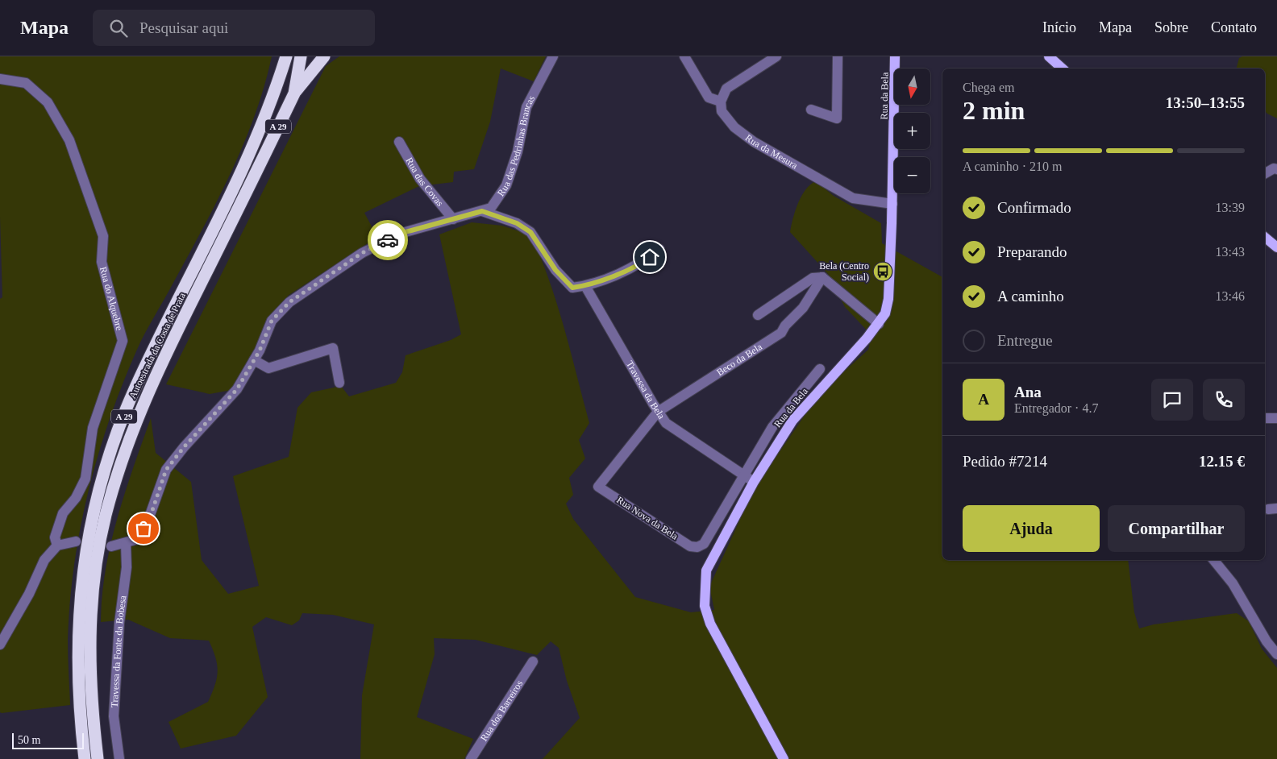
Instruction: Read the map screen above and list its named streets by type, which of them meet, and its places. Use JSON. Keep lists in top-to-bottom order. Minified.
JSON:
{"streets":{"highway":["A 29","Autoestrada da Costa de Prata"],"main road":["Rua da Bela"],"street":["Rua das Pedrinhas Brancas","Rua da Mesura","Rua das Covas","Rua do Alquebre","Beco da Bela","Travessa da Bela","Rua Nova da Bela","Travessa da Fonte da Bobesa","Rua dos Barreiros"]},"crossings":[["Rua da Bela","Rua da Mesura"],["Rua da Bela","Travessa da Bela"],["Rua da Bela","Rua Nova da Bela"],["Rua das Pedrinhas Brancas","Rua das Covas"],["Rua das Pedrinhas Brancas","Travessa da Fonte da Bobesa"],["Beco da Bela","Travessa da Bela"],["Beco da Bela","Rua Nova da Bela"]],"places":{"bus stop":["Bela (Centro Social)"]},"scale_bar":"50 m","north":"bottom","page":{"header":"Mapa","search":"Pesquisar aqui","nav":["Início","Mapa","Sobre","Contato"],"map_buttons":["+","−"],"heading":["2 min","Chega em","13:50–13:55"],"panel":["Ana","Entregador · 4.7","Pedido #7214","12.15 €"],"bar":"A caminho · 210 m","list":[["Confirmado","13:39"],["Preparando","13:43"],["A caminho","13:46"],"Entregue"],"round":"A","buttons":["Ajuda","Compartilhar"],"scale":"50 m"}}
